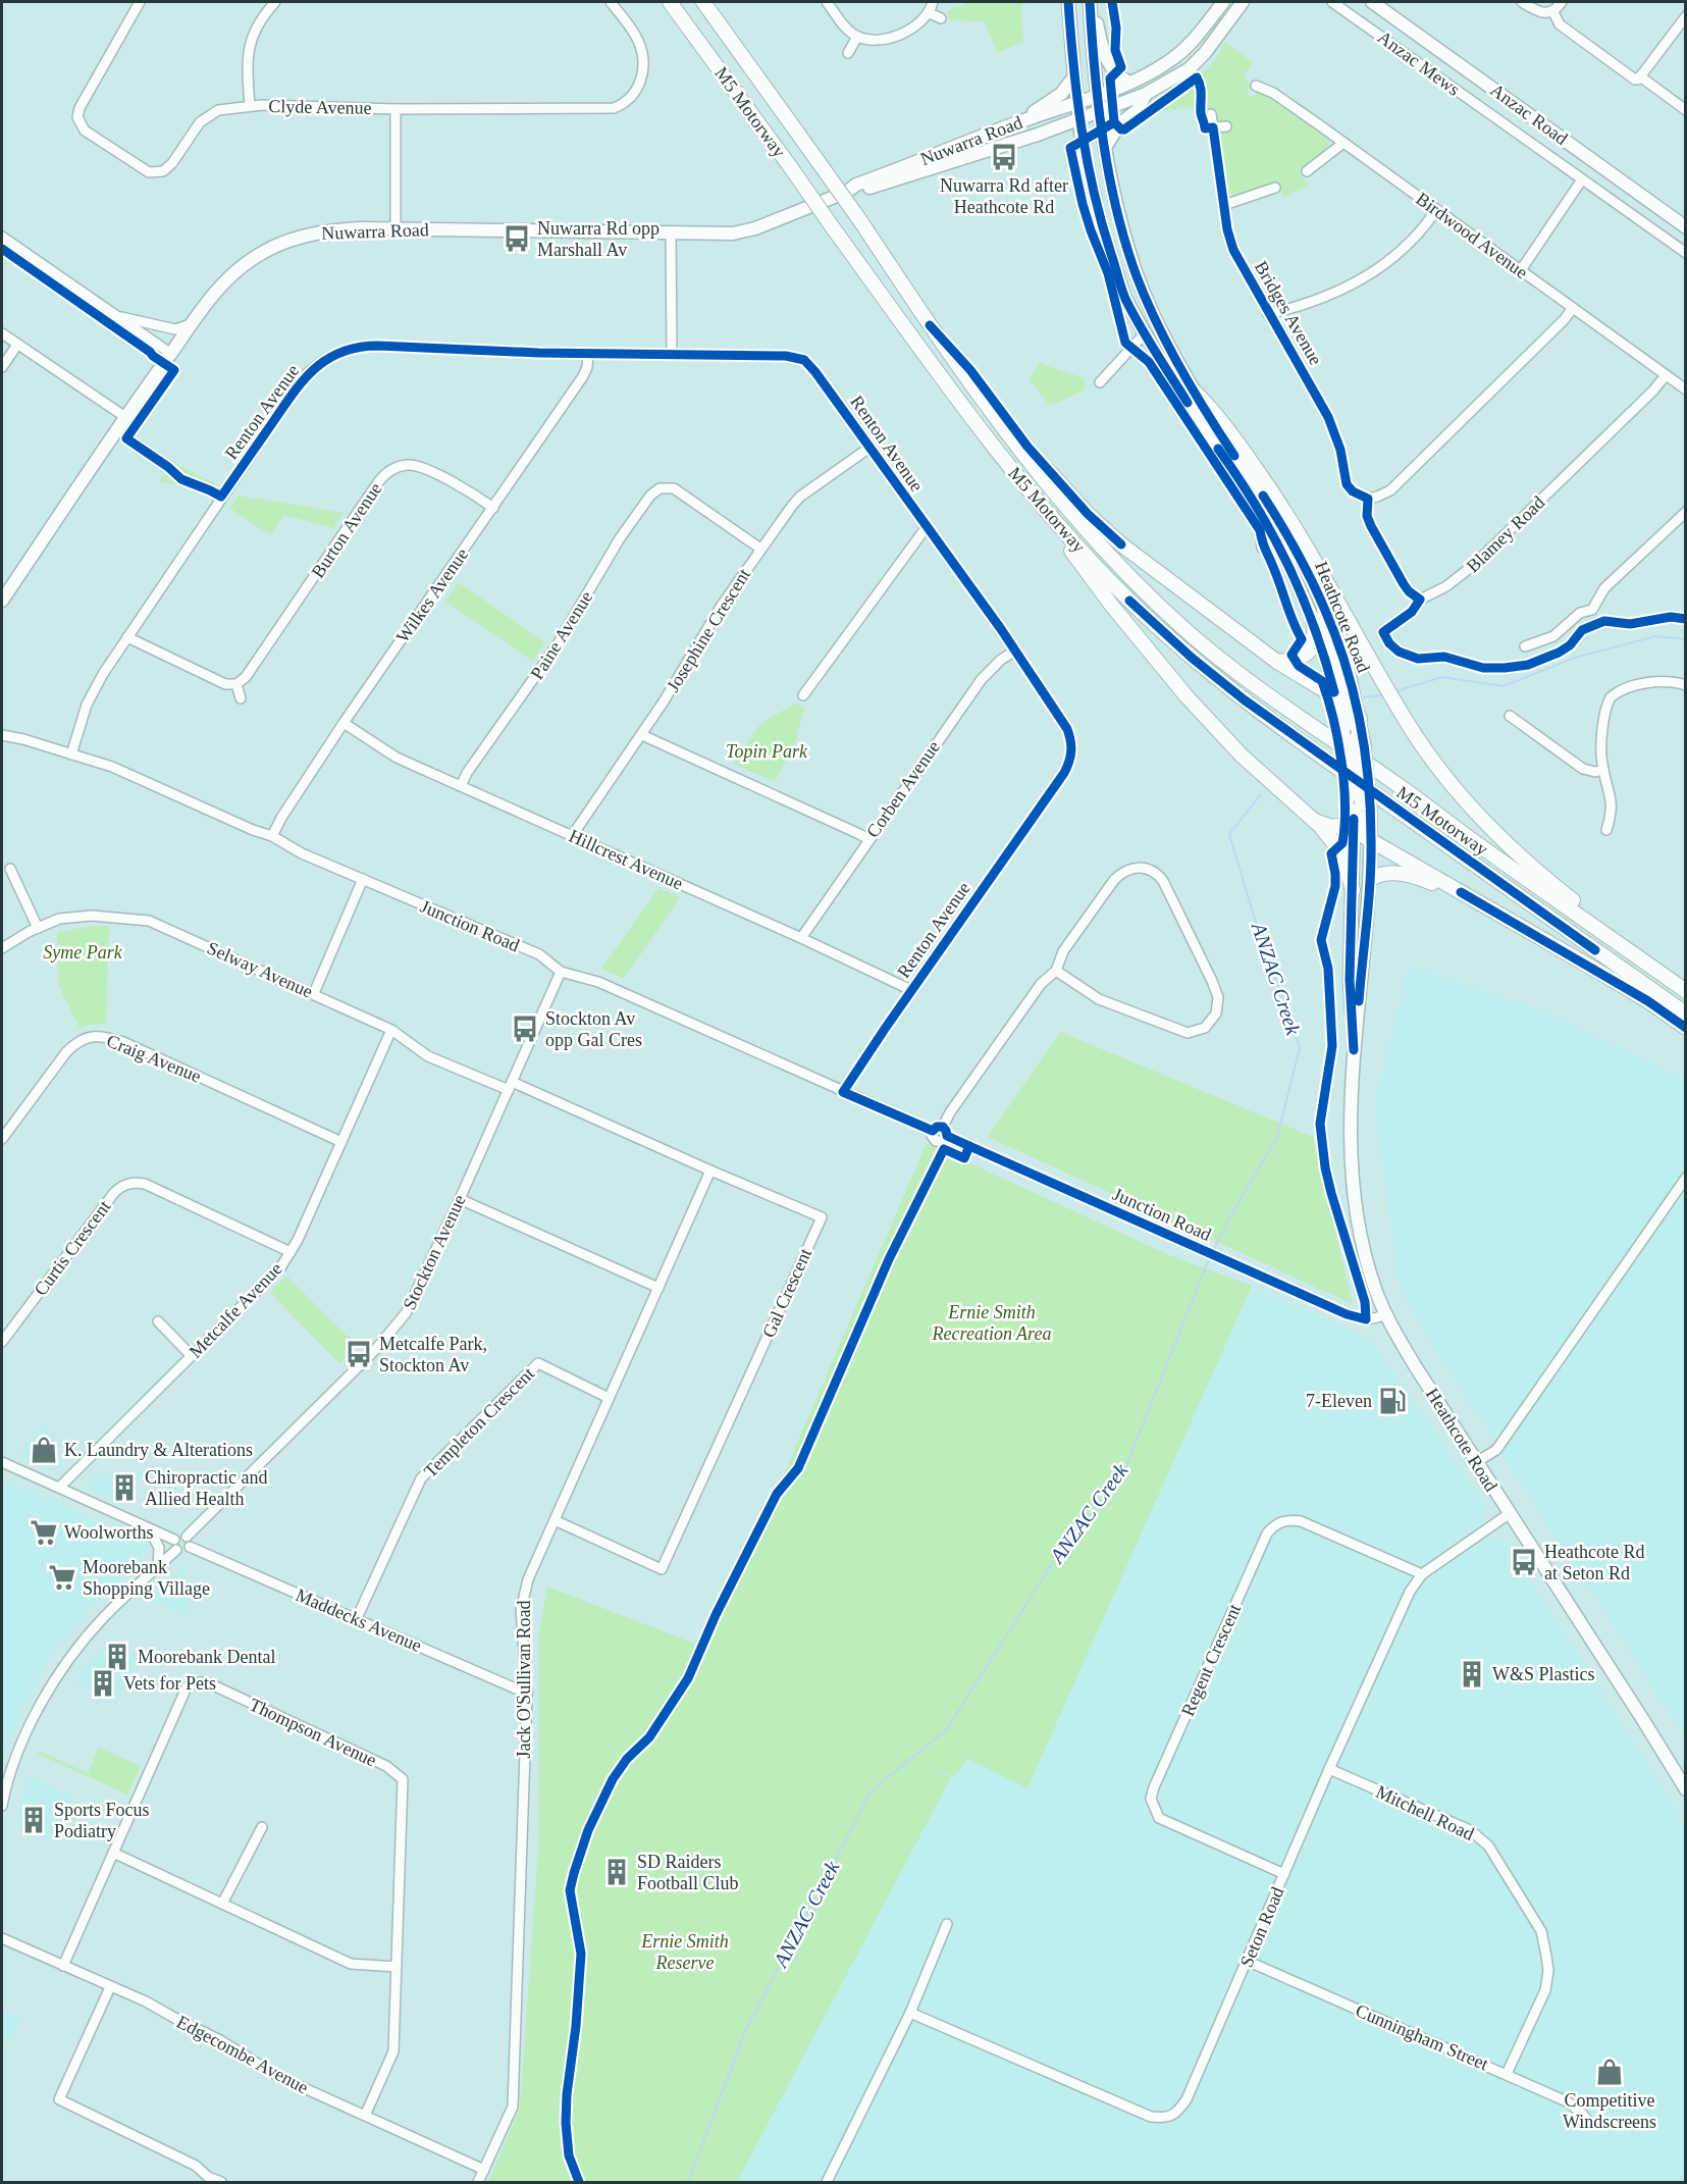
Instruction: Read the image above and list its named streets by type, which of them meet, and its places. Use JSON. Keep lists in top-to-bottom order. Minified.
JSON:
{"streets":{"highway":["M5 Motorway"],"main road":["Anzac Road","Nuwarra Road","Heathcote Road"],"street":["Anzac Mews","Clyde Avenue","Birdwood Avenue","Bridges Avenue","Renton Avenue","Burton Avenue","Blamey Road","Wilkes Avenue","Josephine Crescent","Paine Avenue","Corben Avenue","Hillcrest Avenue","Junction Road","Selway Avenue","Craig Avenue","Curtis Crescent","Stockton Avenue","Gal Crescent","Metcalfe Avenue","Templeton Crescent","Maddecks Avenue","Regent Crescent","Jack O'Sullivan Road","Thompson Avenue","Mitchell Road","Seton Road","Cunningham Street","Edgecombe Avenue"]},"crossings":[["Nuwarra Road","Heathcote Road"],["Birdwood Avenue","Blamey Road"],["Bridges Avenue","Blamey Road"],["Renton Avenue","Wilkes Avenue"],["Renton Avenue","Josephine Crescent"],["Renton Avenue","Corben Avenue"],["Renton Avenue","Hillcrest Avenue"],["Renton Avenue","Junction Road"],["Burton Avenue","Wilkes Avenue"],["Wilkes Avenue","Hillcrest Avenue"],["Wilkes Avenue","Junction Road"],["Heathcote Road","Junction Road"],["Heathcote Road","Seton Road"],["Josephine Crescent","Paine Avenue"],["Josephine Crescent","Hillcrest Avenue"],["Paine Avenue","Hillcrest Avenue"],["Corben Avenue","Hillcrest Avenue"],["Junction Road","Stockton Avenue"],["Selway Avenue","Stockton Avenue"],["Selway Avenue","Gal Crescent"],["Selway Avenue","Metcalfe Avenue"],["Craig Avenue","Metcalfe Avenue"],["Curtis Crescent","Metcalfe Avenue"],["Stockton Avenue","Gal Crescent"],["Stockton Avenue","Maddecks Avenue"],["Gal Crescent","Jack O'Sullivan Road"],["Templeton Crescent","Maddecks Avenue"],["Templeton Crescent","Jack O'Sullivan Road"],["Maddecks Avenue","Jack O'Sullivan Road"],["Regent Crescent","Seton Road"],["Jack O'Sullivan Road","Edgecombe Avenue"],["Thompson Avenue","Edgecombe Avenue"],["Mitchell Road","Seton Road"],["Mitchell Road","Cunningham Street"],["Seton Road","Cunningham Street"]],"water":["ANZAC Creek"],"parks":["Topin Park","Syme Park","Ernie Smith Recreation Area","Ernie Smith Reserve"],"places":{"bus stop":["Nuwarra Rd after Heathcote Rd","Nuwarra Rd opp Marshall Av","Stockton Av opp Gal Cres","Metcalfe Park, Stockton Av","Heathcote Rd at Seton Rd"],"fuel station":["7-Eleven"],"shop":["K. Laundry & Alterations","Competitive Windscreens"],"building":["Chiropractic and Allied Health","Moorebank Dental","W&S Plastics","Vets for Pets","Sports Focus Podiatry","SD Raiders Football Club"],"supermarket":["Woolworths","Moorebank Shopping Village"]}}
